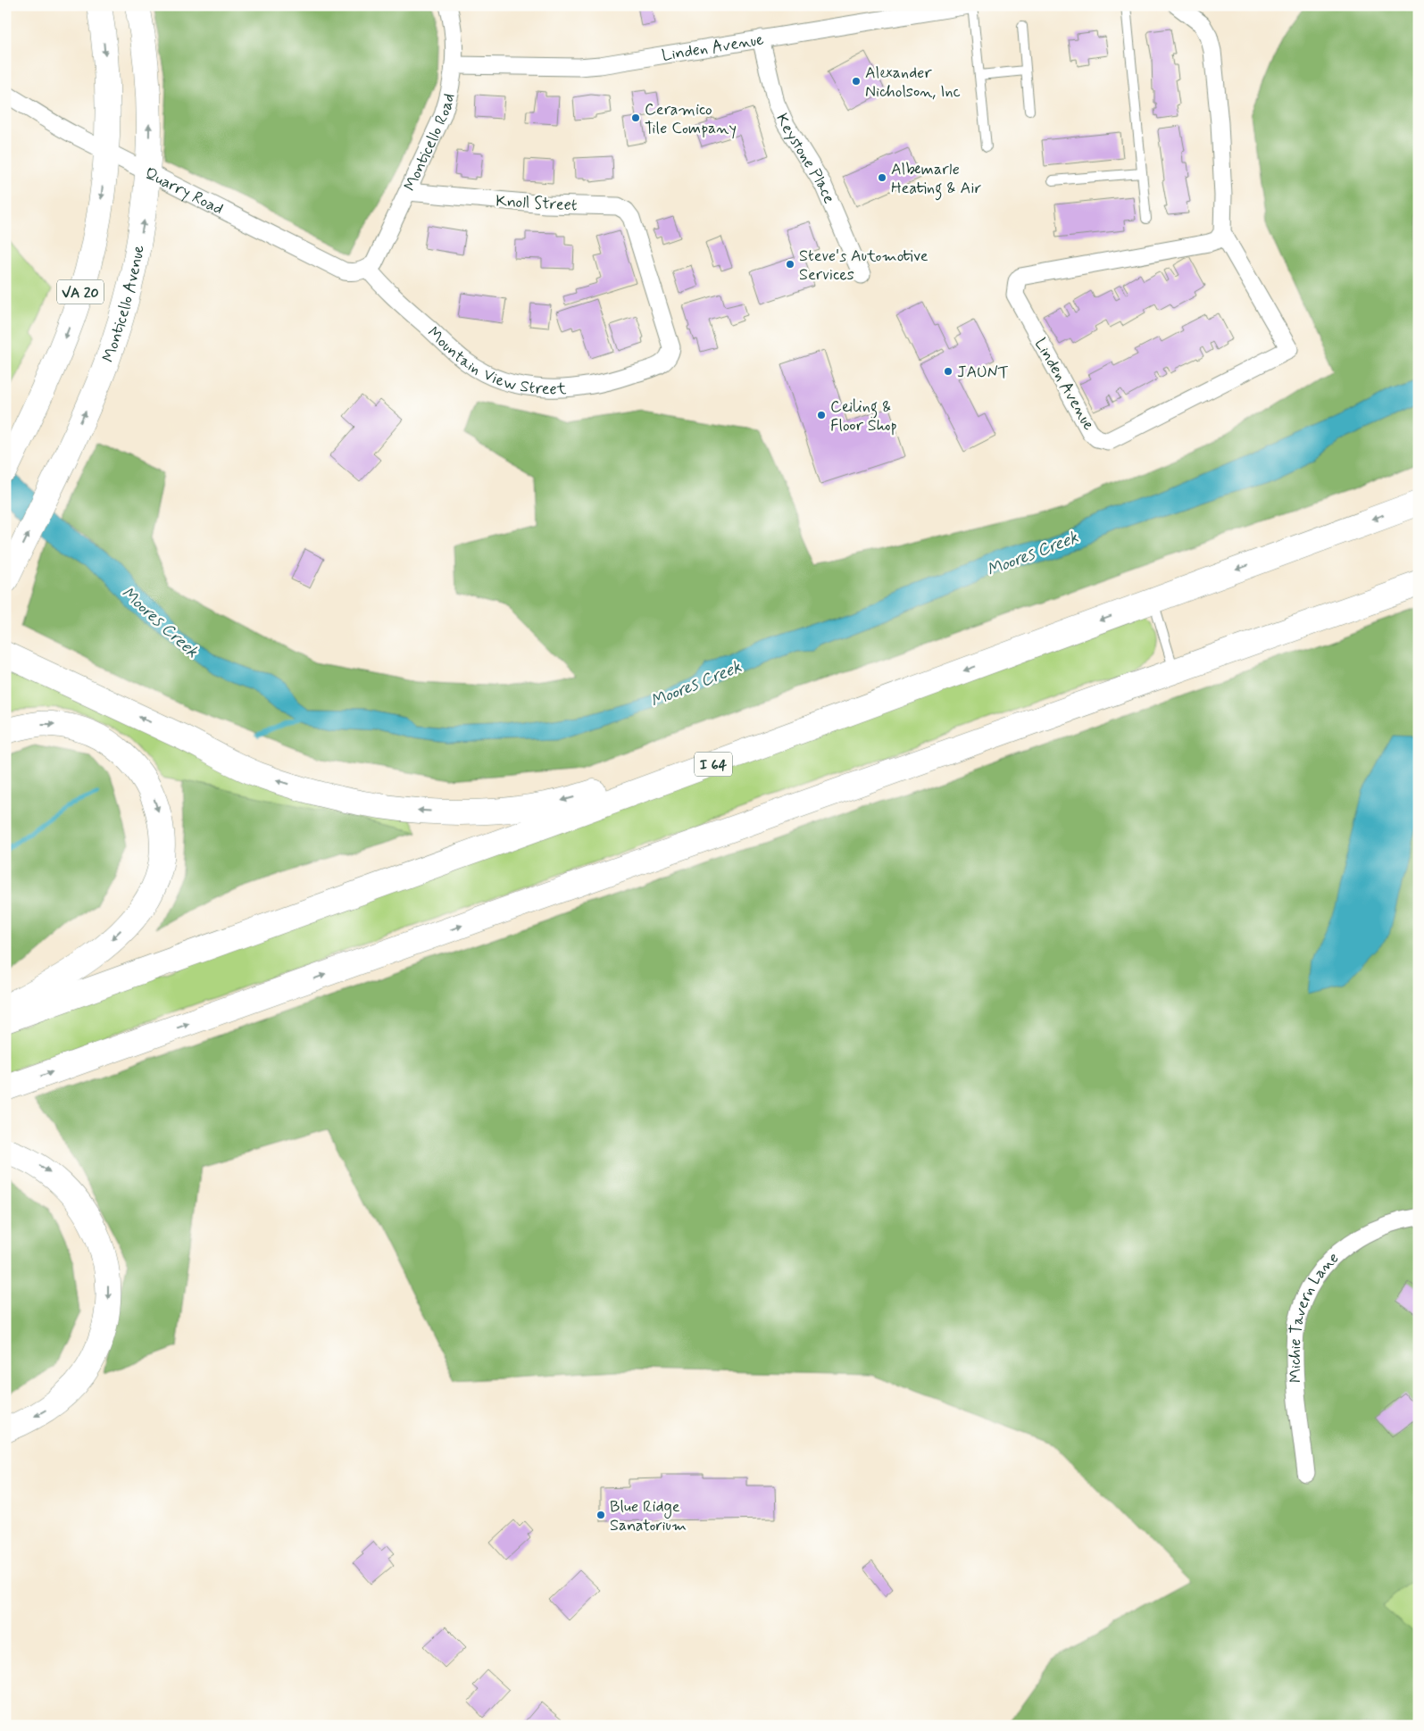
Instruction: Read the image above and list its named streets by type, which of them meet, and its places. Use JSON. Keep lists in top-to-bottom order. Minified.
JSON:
{"streets":{"main road":["VA 20","Monticello Avenue","I 64"],"street":["Linden Avenue","Monticello Road","Keystone Place","Quarry Road","Knoll Street","Mountain View Street","Michie Tavern Lane"]},"crossings":[["Linden Avenue","Monticello Road"],["Linden Avenue","Keystone Place"],["Monticello Road","Quarry Road"],["Monticello Road","Knoll Street"],["Monticello Road","Mountain View Street"],["Quarry Road","VA 20"],["Quarry Road","Monticello Avenue"],["Quarry Road","Mountain View Street"],["Knoll Street","Mountain View Street"]],"water":["Moores Creek"],"places":["Alexander Nicholson, Inc","Ceramico Tile Company","Albemarle Heating & Air","Steve's Automotive Services","JAUNT","Ceiling & Floor Shop","Blue Ridge Sanatorium"]}
